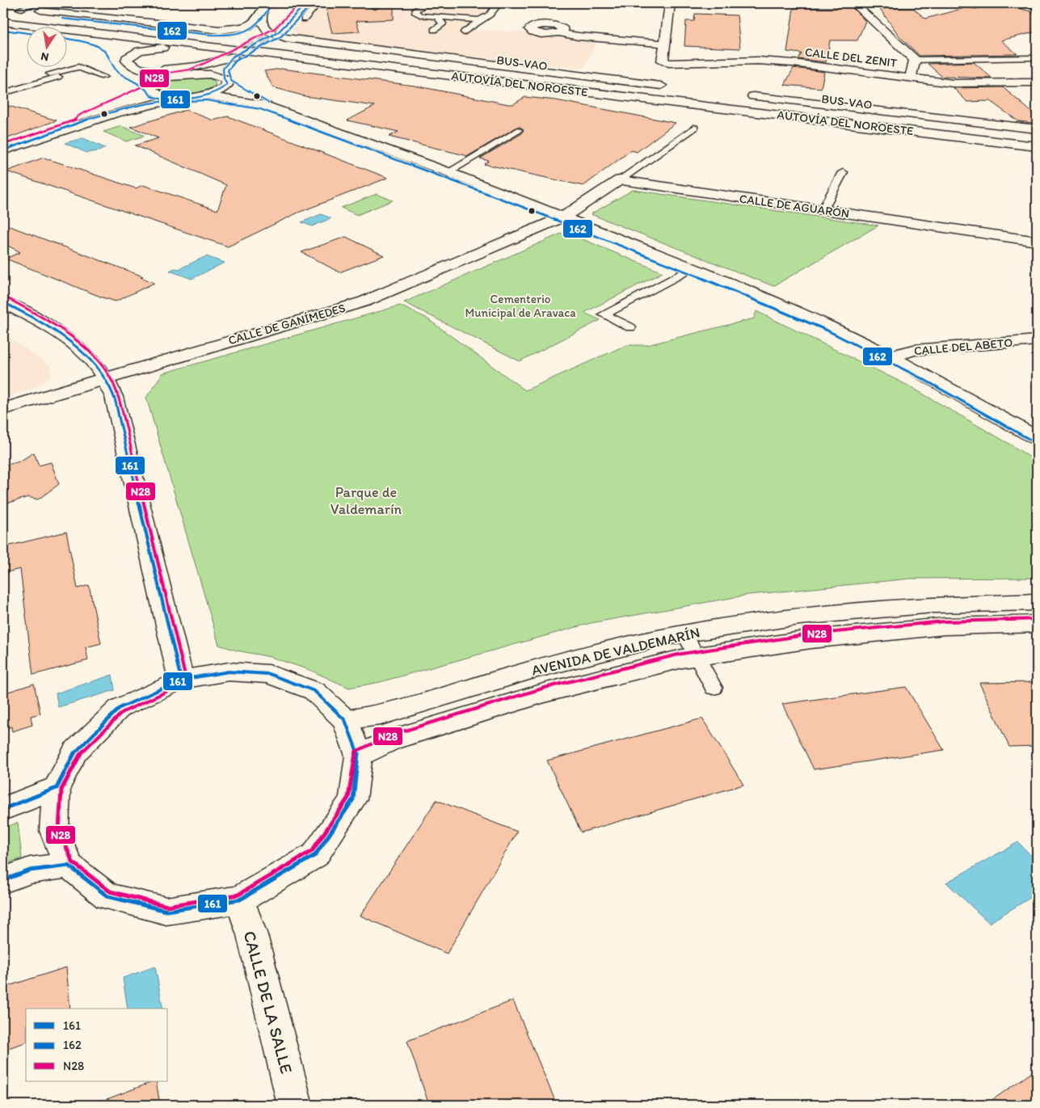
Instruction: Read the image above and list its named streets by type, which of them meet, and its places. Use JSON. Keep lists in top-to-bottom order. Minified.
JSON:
{"streets":{"main road":["CALLE DEL ZENIT","BUS-VAO","AUTOVÍA DEL NOROESTE","CALLE DE AGUARÓN","CALLE DE GANÍMEDES","CALLE DEL ABETO","AVENIDA DE VALDEMARÍN","CALLE DE LA SALLE"]},"crossings":[["BUS-VAO","AUTOVÍA DEL NOROESTE"]],"parks":["Cementerio Municipal de Aravaca","Parque de Valdemarín"],"lines":["transit line 161","transit line N28","transit line 162"],"legend":["161","162","N28"],"north":"bottom"}
